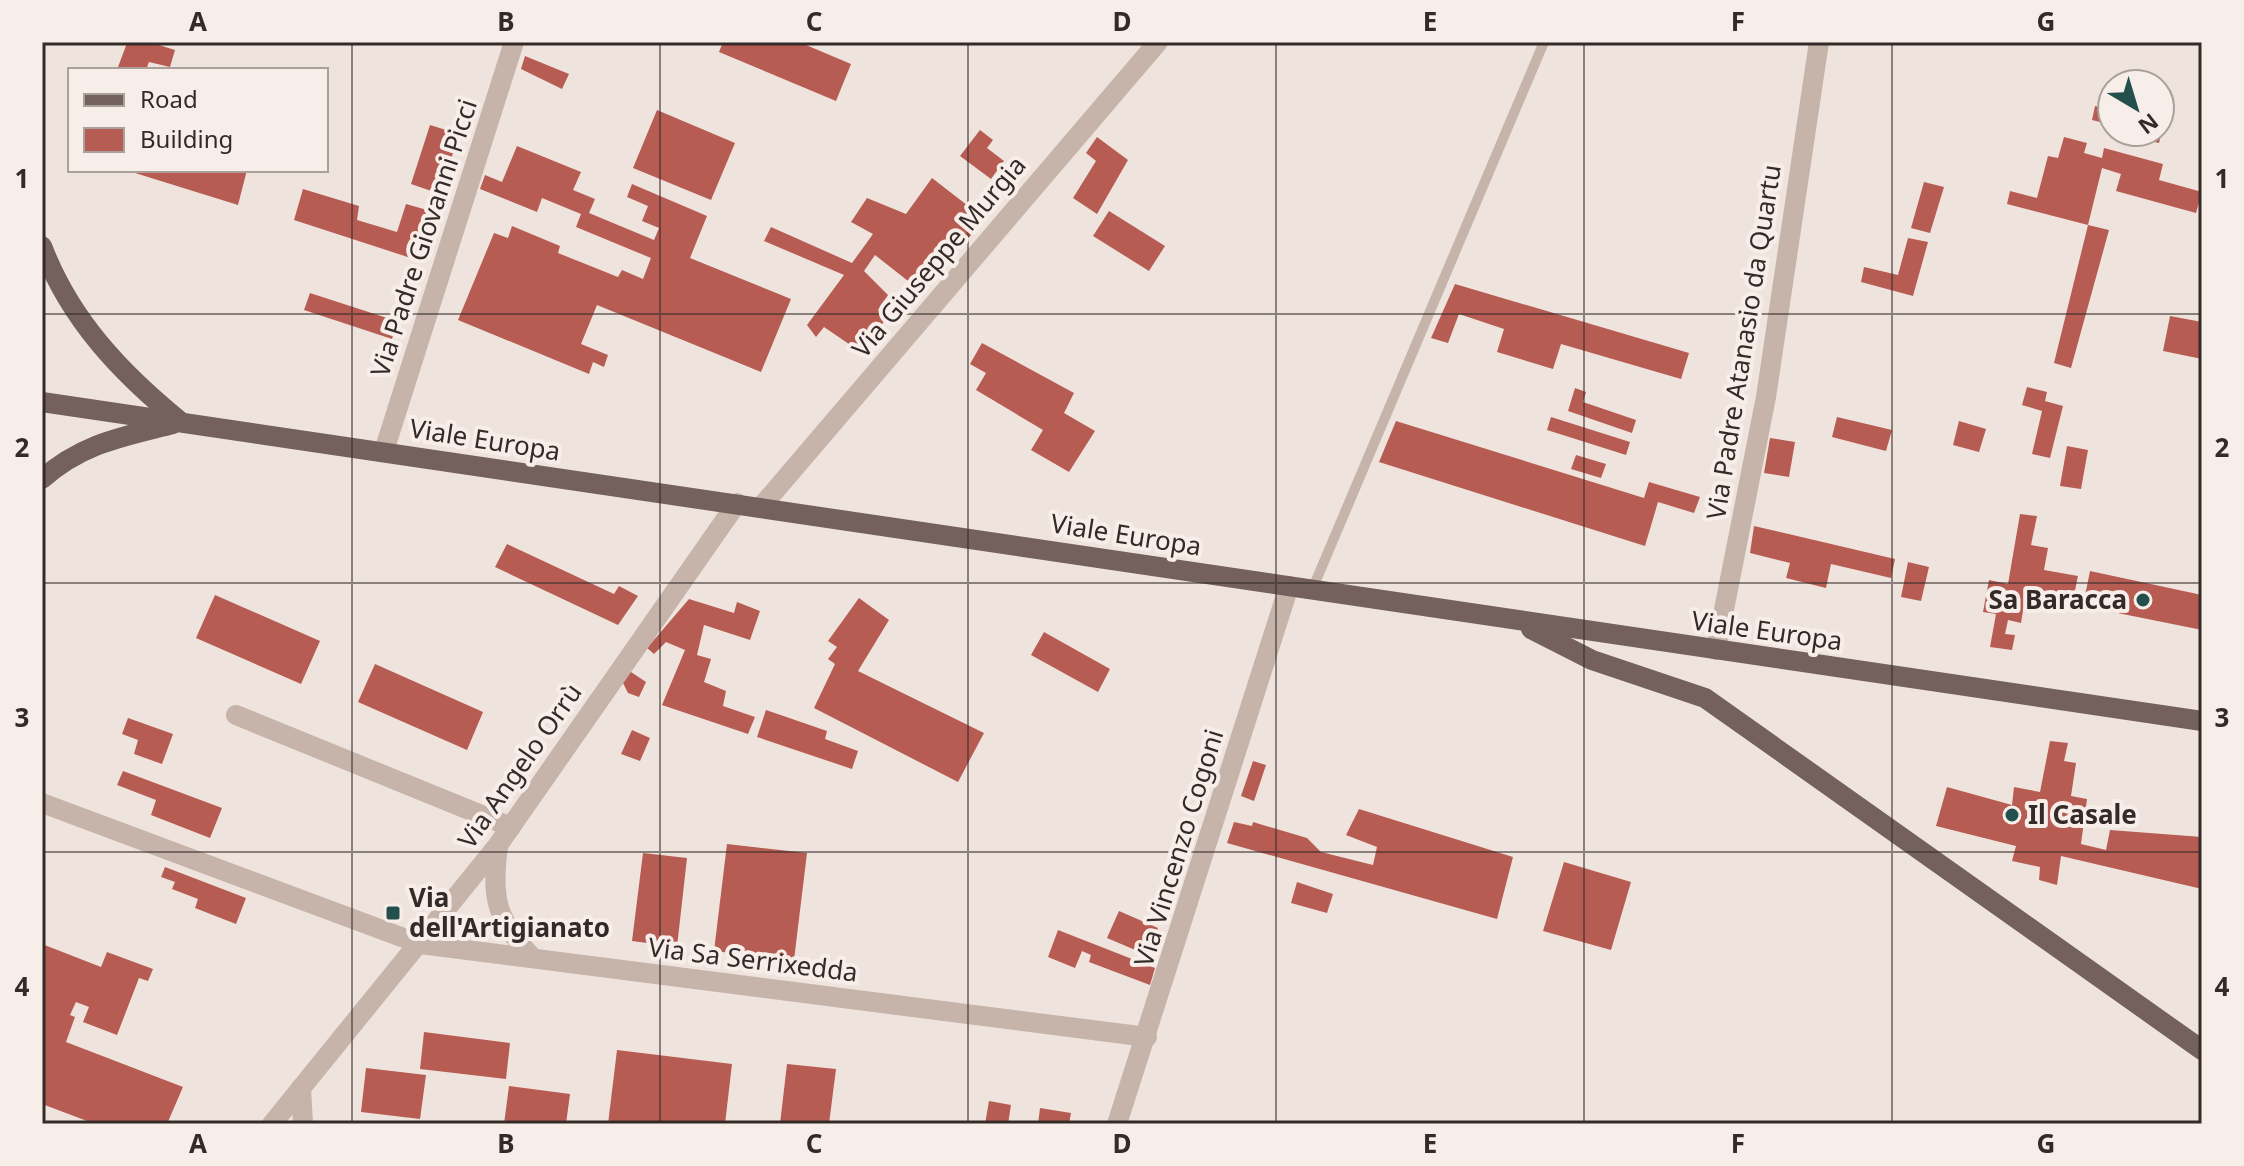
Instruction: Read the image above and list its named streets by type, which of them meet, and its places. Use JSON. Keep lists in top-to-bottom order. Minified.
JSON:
{"streets":{"main road":["Viale Europa"],"street":["Via Padre Giovanni Picci","Via Giuseppe Murgia","Via Padre Atanasio da Quartu","Via Angelo Orrù","Via Vincenzo Cogoni","Via Sa Serrixedda"]},"crossings":[["Via Padre Giovanni Picci","Viale Europa"],["Via Giuseppe Murgia","Viale Europa"],["Via Padre Atanasio da Quartu","Viale Europa"],["Viale Europa","Via Angelo Orrù"],["Viale Europa","Via Vincenzo Cogoni"],["Via Angelo Orrù","Via Sa Serrixedda"],["Via Vincenzo Cogoni","Via Sa Serrixedda"]],"places":{"other":["Sa Baracca","Il Casale"],"transit":["Via dell'Artigianato"]},"legend":["Road","Building"],"north":"bottom right","grid":{"columns":["A","B","C","D","E","F","G"],"rows":["1","2","3","4"]}}
